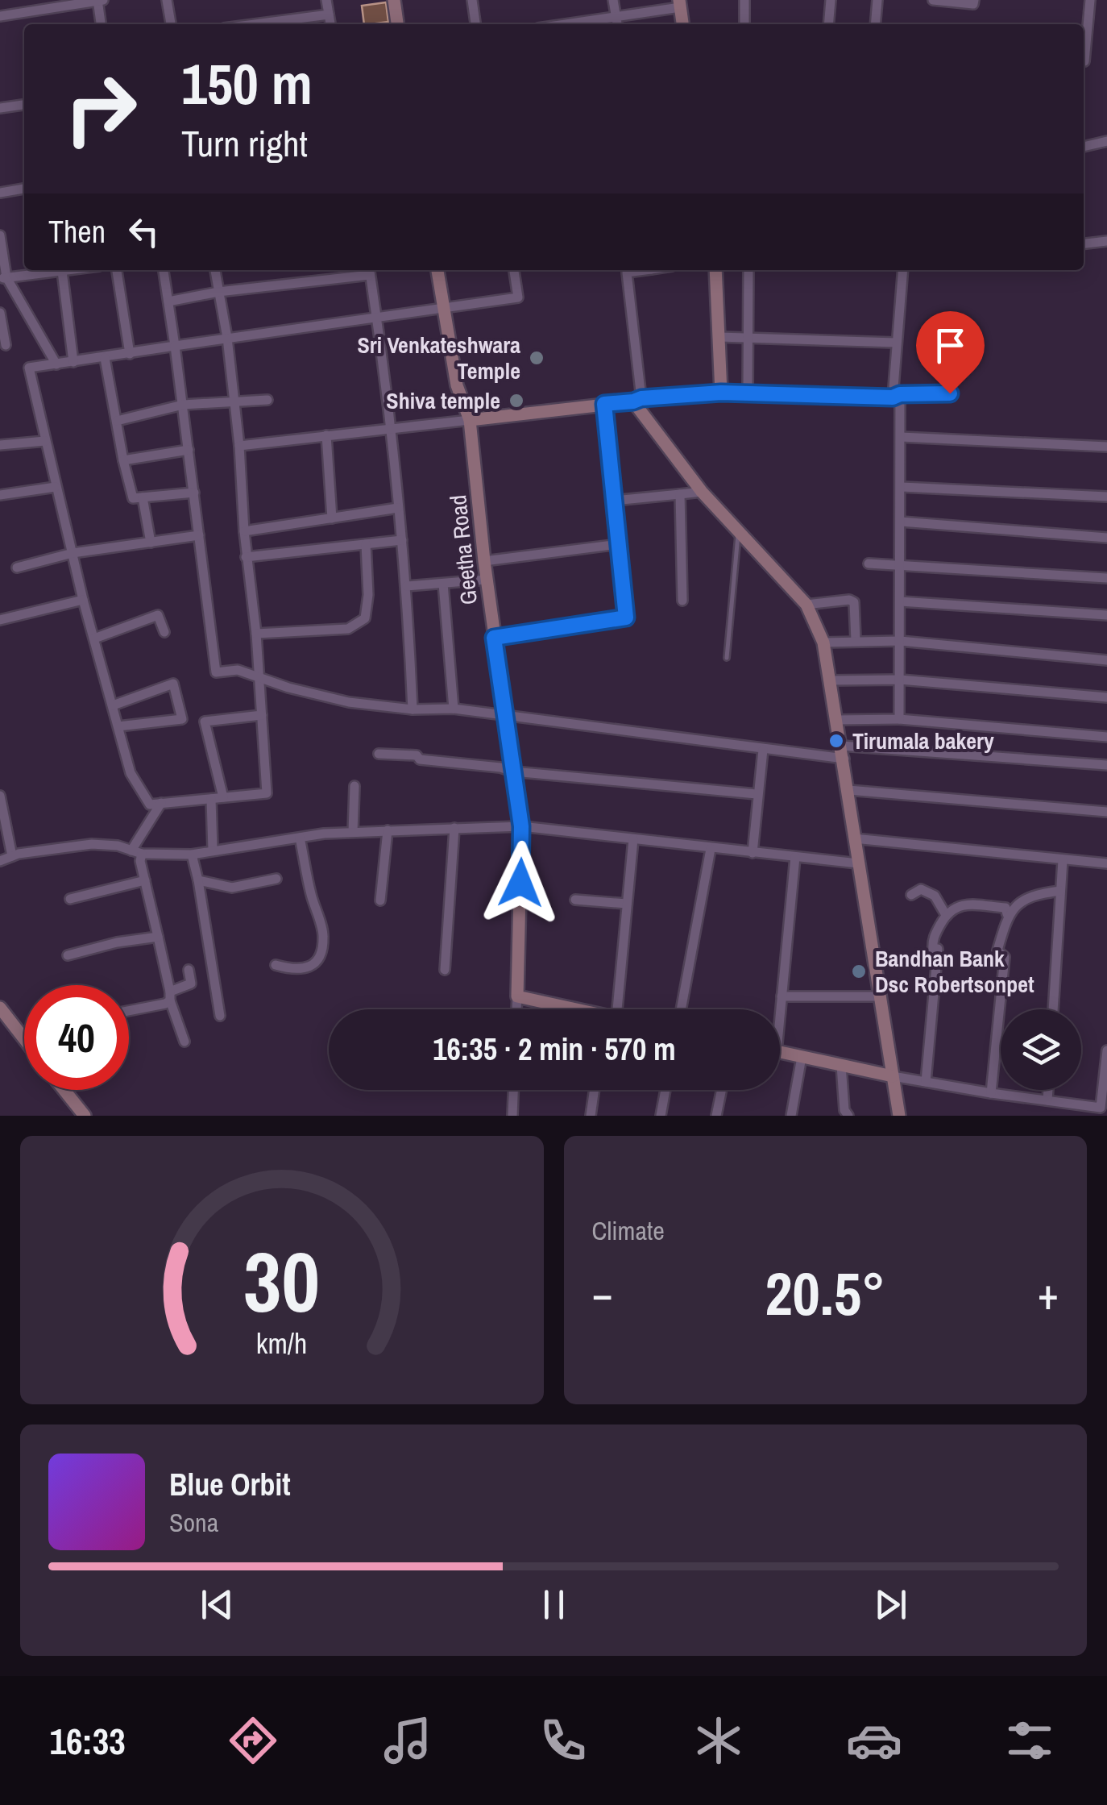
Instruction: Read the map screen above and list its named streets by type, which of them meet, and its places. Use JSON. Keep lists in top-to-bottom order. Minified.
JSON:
{"streets":{"street":["Geetha Road"]},"places":["Sri Venkateshwara Temple","Shiva temple","Tirumala bakery","Bandhan Bank Dsc Robertsonpet"],"page":{"turn":["150 m","Turn right"],"then":"Then","limit":"40","trip":"16:35 · 2 min · 570 m","tile":"Climate","heat":["−","20.5°","+"],"song":["Blue Orbit","Sona"],"tabs":"16:33","gauge":["30","km/h"]}}
